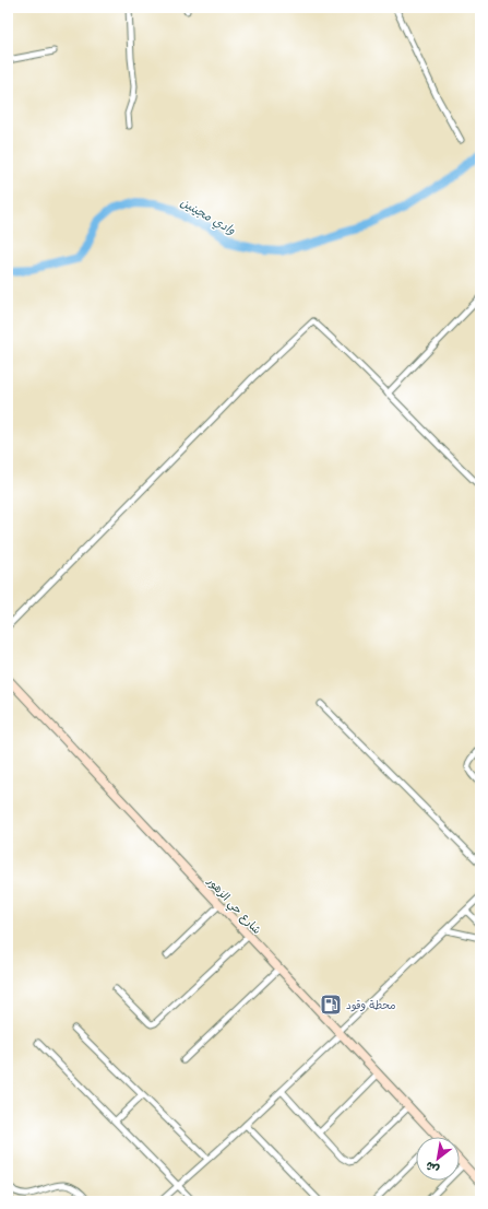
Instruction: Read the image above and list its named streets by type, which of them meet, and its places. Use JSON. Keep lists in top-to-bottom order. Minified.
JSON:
{"streets":{"street":["شارع حي الزهور"]},"water":["وادي مجينين"],"places":{"fuel station":["محطة وقود"]},"north":"bottom left"}
